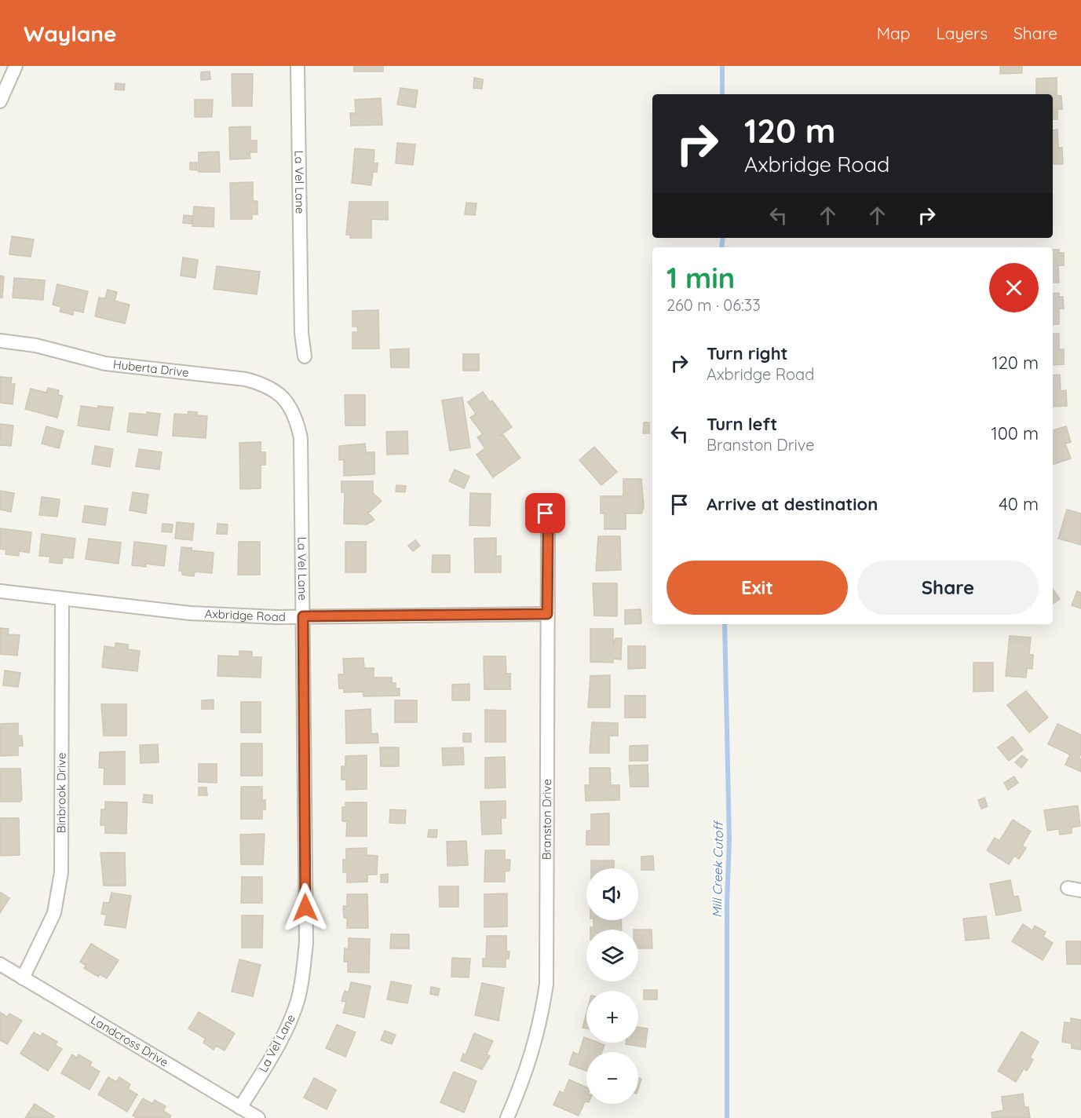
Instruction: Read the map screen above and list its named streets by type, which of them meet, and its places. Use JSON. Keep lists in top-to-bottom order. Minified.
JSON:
{"streets":{"street":["La Vel Lane","Huberta Drive","Axbridge Road","Binbrook Drive","Branston Drive","Landcross Drive"]},"crossings":[["La Vel Lane","Huberta Drive"],["La Vel Lane","Axbridge Road"],["La Vel Lane","Landcross Drive"],["Axbridge Road","Binbrook Drive"],["Axbridge Road","Branston Drive"],["Binbrook Drive","Landcross Drive"]],"water":["Mill Creek Cutoff"],"page":{"header":"Waylane","nav":["Map","Layers","Share"],"turn":["120 m","Axbridge Road"],"heading":["1 min","260 m · 06:33"],"list":[{"name":"Turn right","note":"Axbridge Road","value":"120 m"},{"name":"Turn left","note":"Branston Drive","value":"100 m"},{"name":"Arrive at destination","value":"40 m"}],"buttons":["Exit","Share"],"map_buttons":["+","−"]}}
